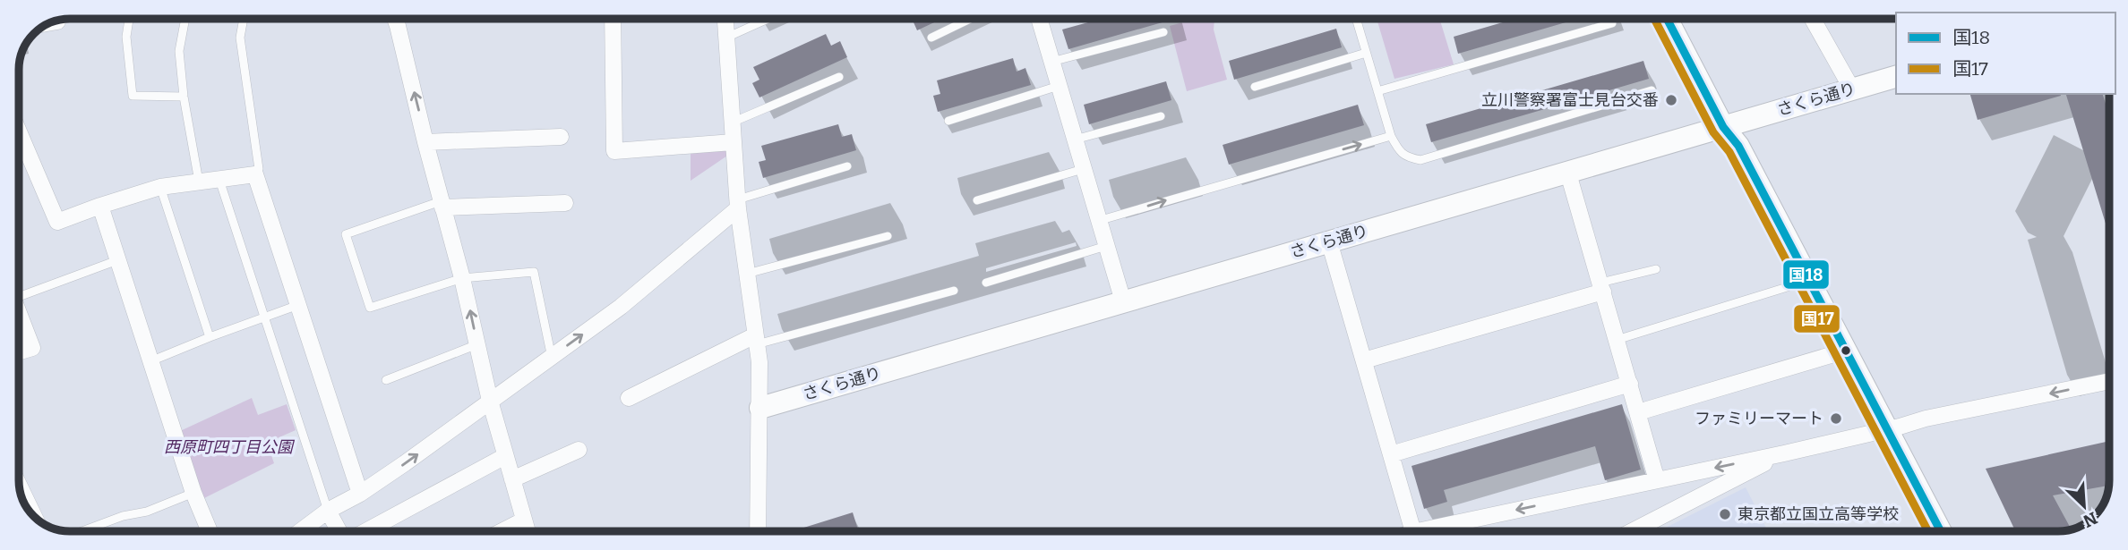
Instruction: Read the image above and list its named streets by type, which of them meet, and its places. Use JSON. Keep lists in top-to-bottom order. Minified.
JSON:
{"streets":{"street":["さくら通り"]},"parks":["西原町四丁目公園"],"places":["立川警察署富士見台交番","ファミリーマート","東京都立国立高等学校"],"lines":["transit line 国18","transit line 国17"],"legend":["国18","国17"],"north":"bottom right"}
